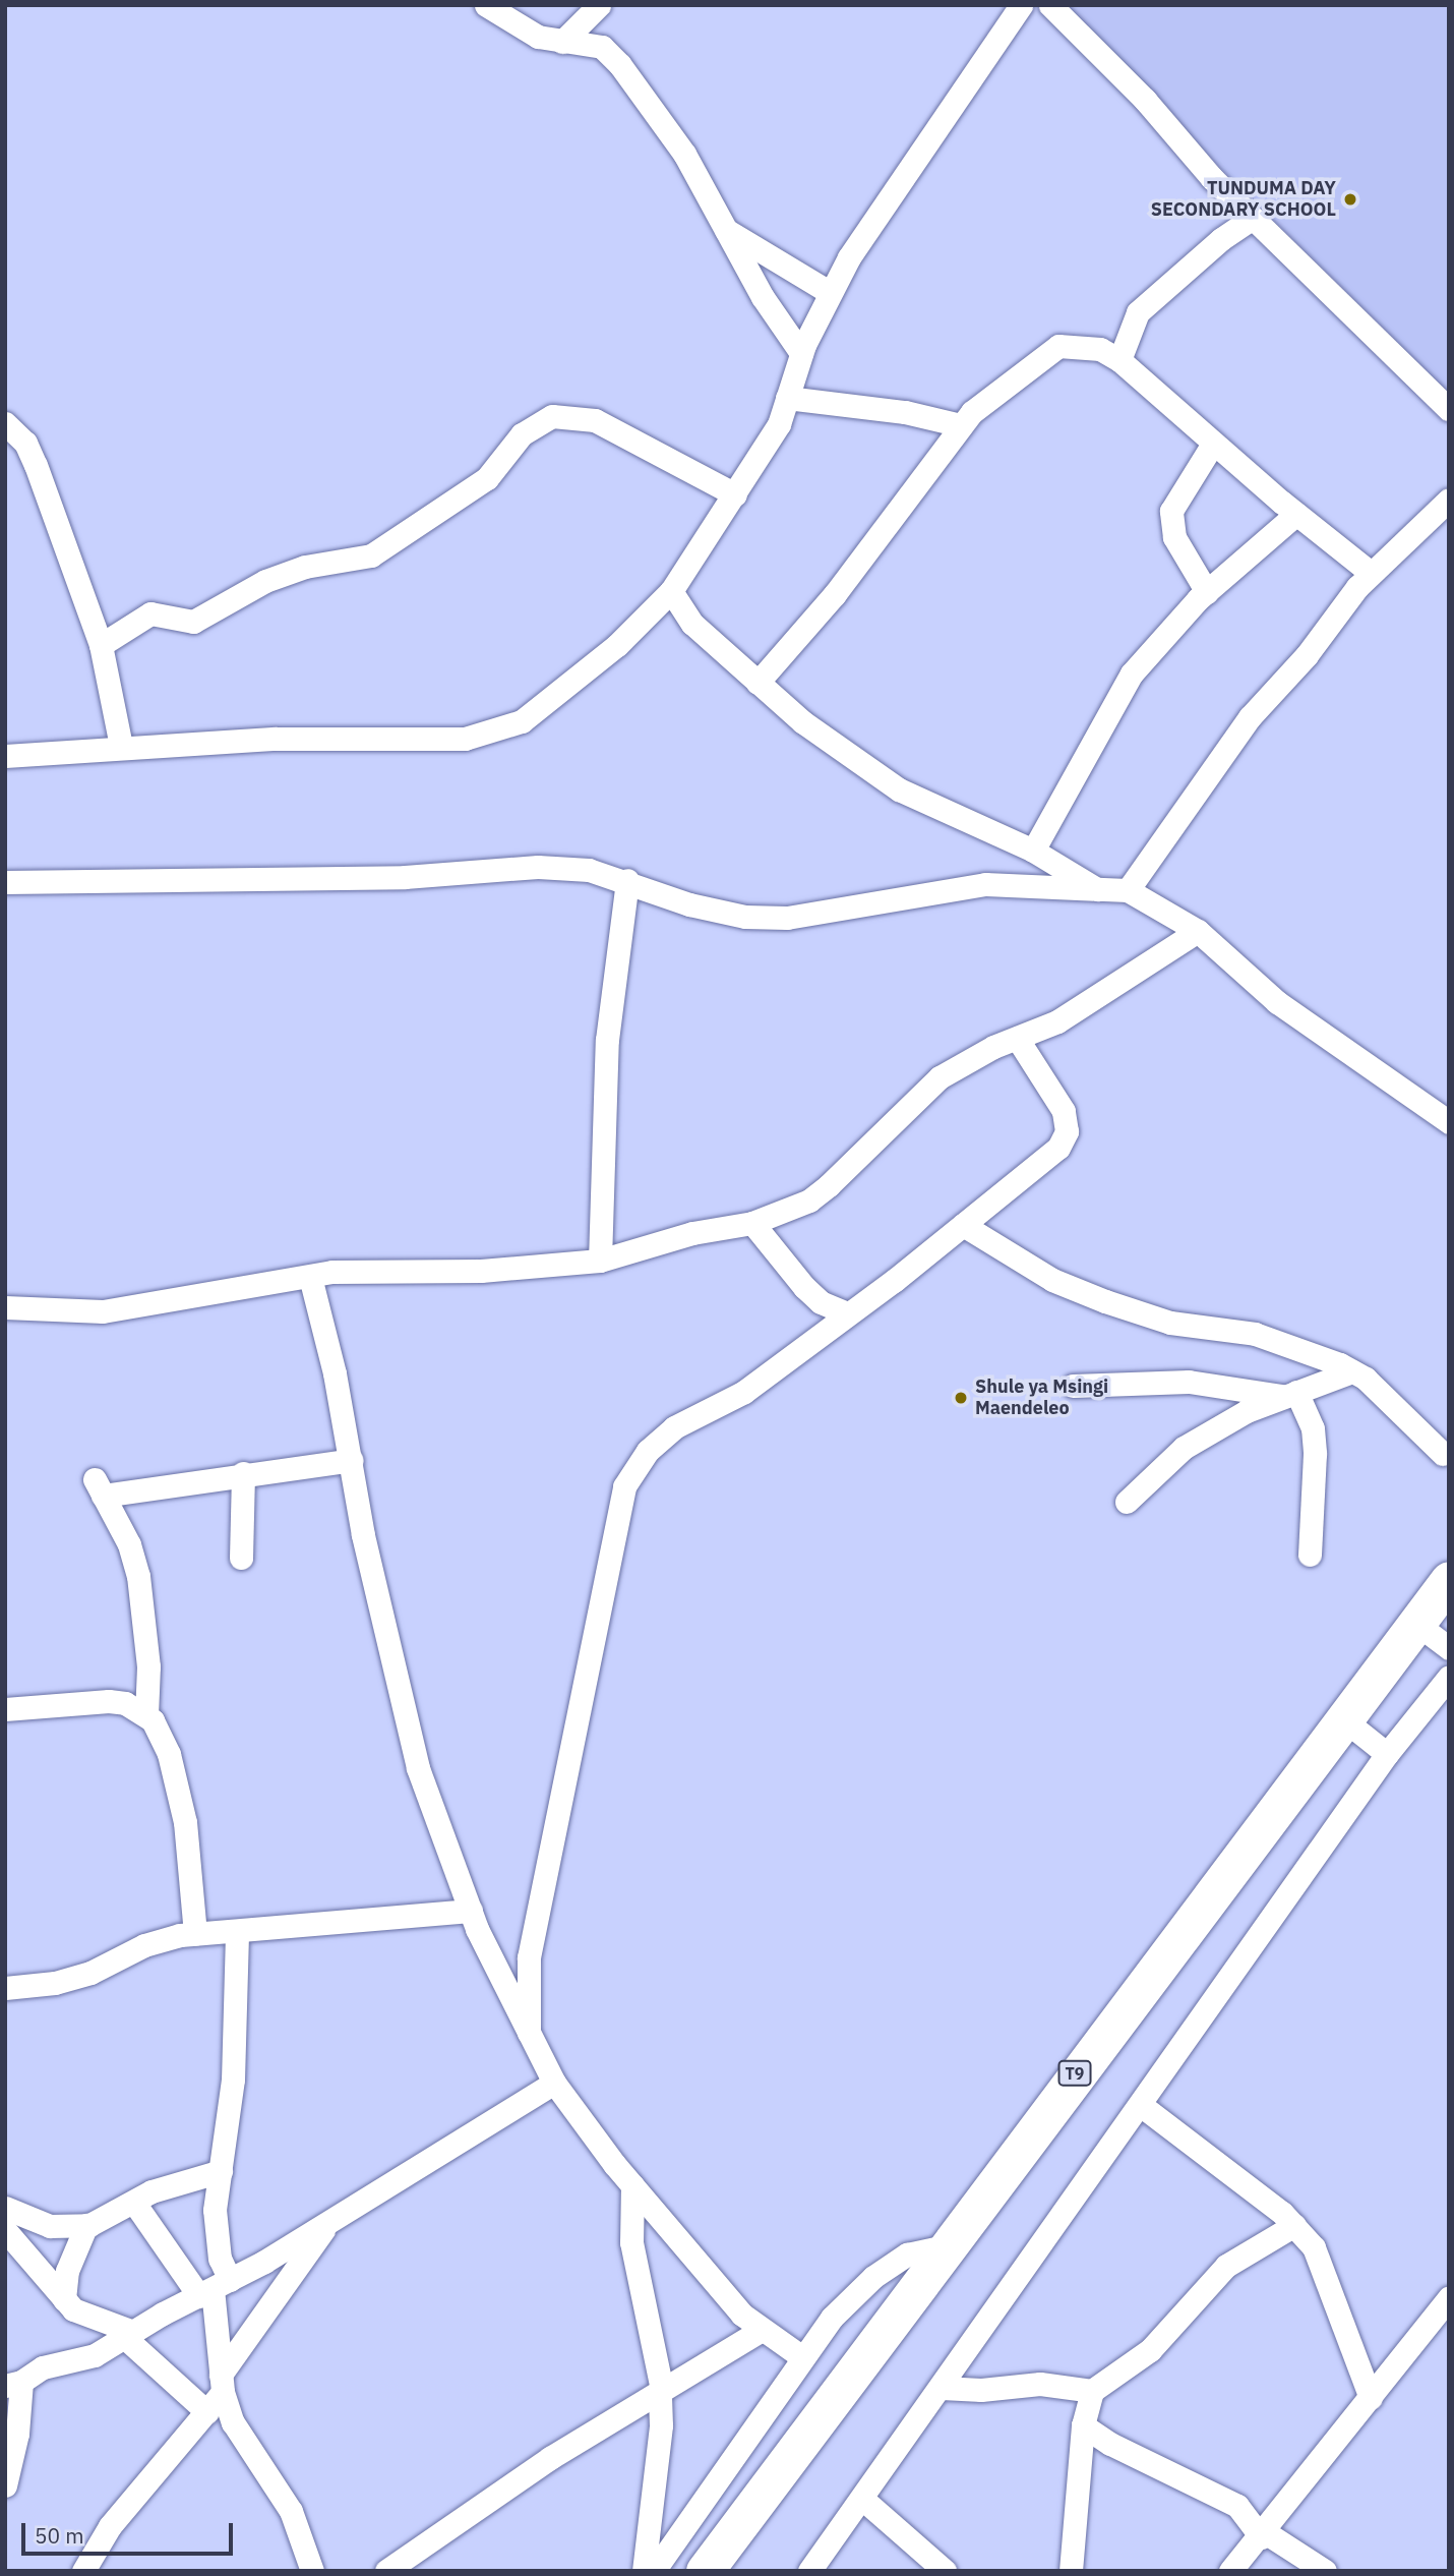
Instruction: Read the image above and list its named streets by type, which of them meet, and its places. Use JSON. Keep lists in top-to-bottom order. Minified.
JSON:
{"streets":{"highway":["T9"]},"places":["TUNDUMA DAY SECONDARY SCHOOL","Shule ya Msingi Maendeleo"],"scale_bar":"50 m"}
